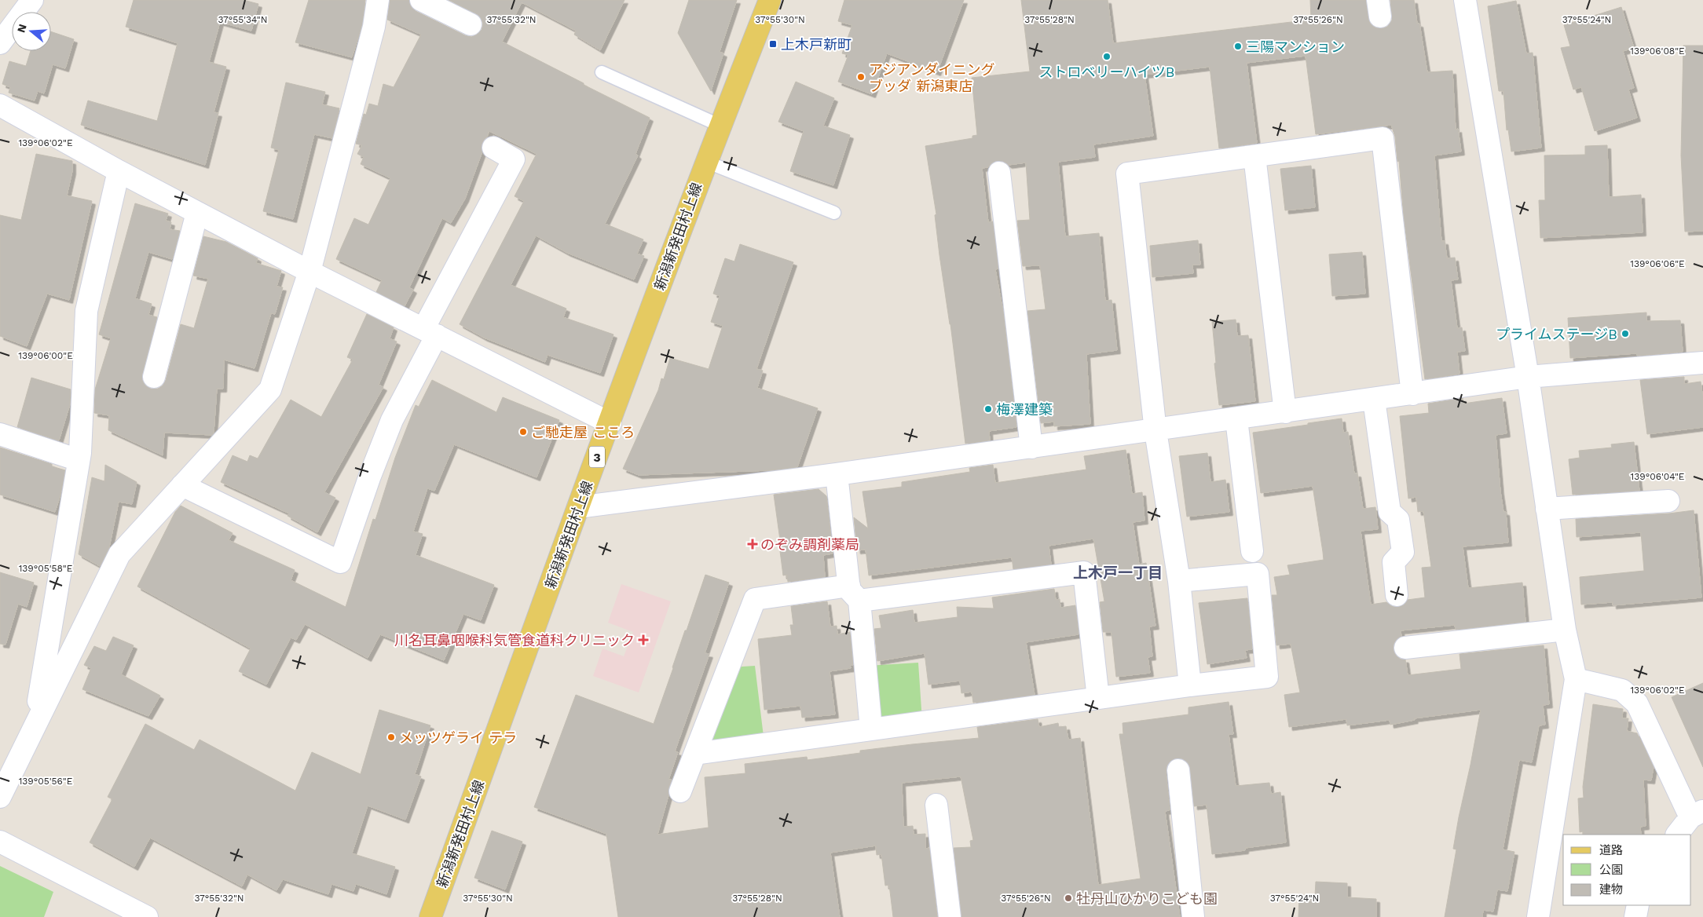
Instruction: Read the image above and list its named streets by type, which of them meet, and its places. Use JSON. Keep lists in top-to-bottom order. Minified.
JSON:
{"streets":{"main road":["新潟新発田村上線","3"]},"districts":["上木戸一丁目"],"places":{"transit":["上木戸新町"],"other":["三陽マンション","ストロベリーハイツB","アジアンダイニング ブッダ 新潟東店","プライムステージB","梅澤建築","ご馳走屋 こころ","メッツゲライ テラ","牡丹山ひかりこども園"],"health":["のぞみ調剤薬局","川名耳鼻咽喉科気管食道科クリニック"]},"legend":["道路","公園","建物"],"north":"left","coordinates":["37°55'34\"N","37°55'32\"N","37°55'30\"N","37°55'28\"N","37°55'26\"N","37°55'24\"N","139°06'08\"E","139°06'02\"E","139°06'06\"E","139°06'00\"E","139°06'04\"E","139°05'58\"E","139°05'56\"E"]}
